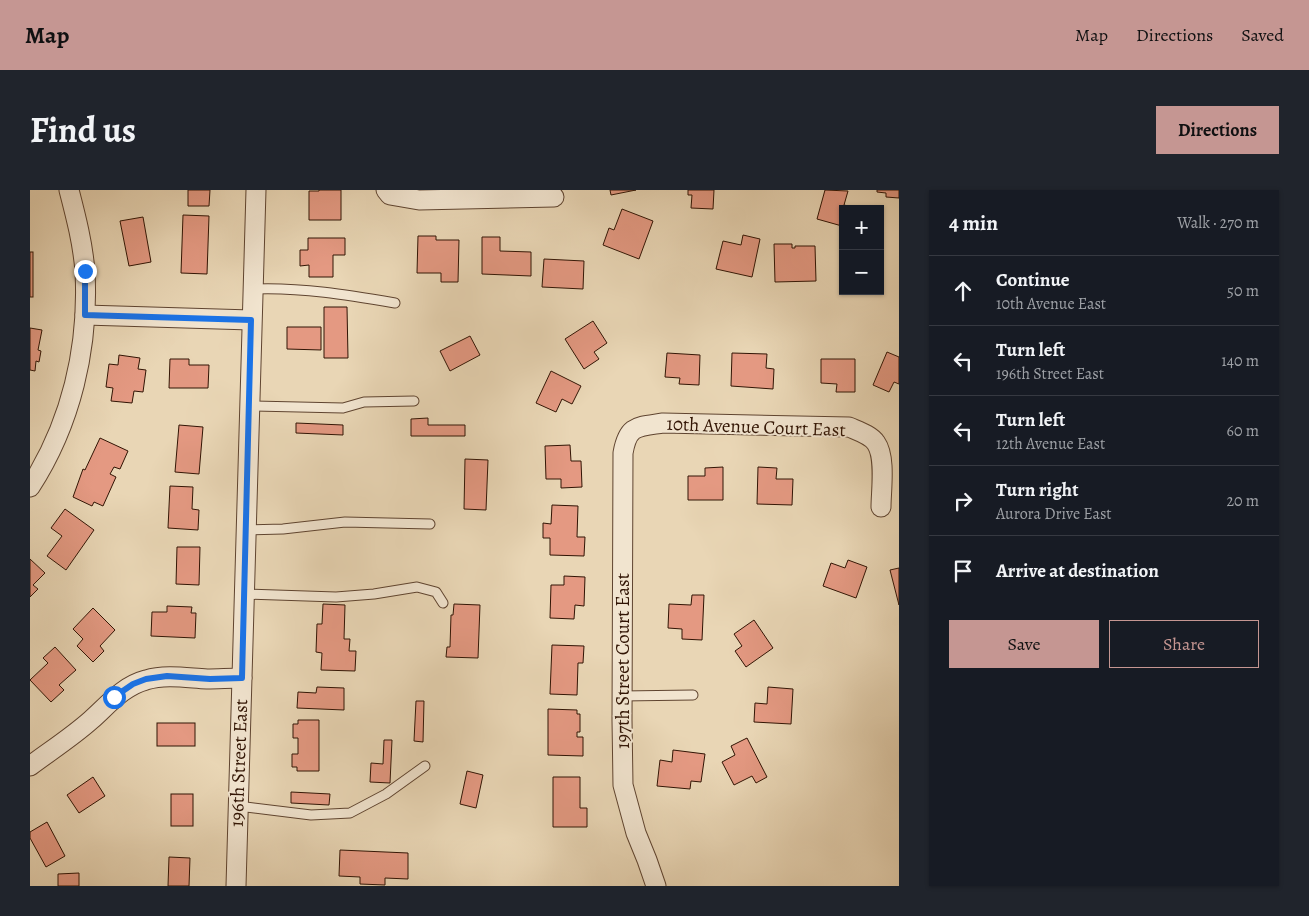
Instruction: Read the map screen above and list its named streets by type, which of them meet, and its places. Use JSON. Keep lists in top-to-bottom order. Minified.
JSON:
{"streets":{"street":["10th Avenue Court East","197th Street Court East","196th Street East"]},"crossings":[["10th Avenue Court East","197th Street Court East"]],"page":{"header":"Map","nav":["Map","Directions","Saved"],"title":"Find us","buttons":["Directions",["Save","Share"]],"heading":["4 min","Walk · 270 m"],"map_buttons":["+","−"],"list":[["Continue","10th Avenue East","50 m"],["Turn left","196th Street East","140 m"],["Turn left","12th Avenue East","60 m"],["Turn right","Aurora Drive East","20 m"],"Arrive at destination"]}}
